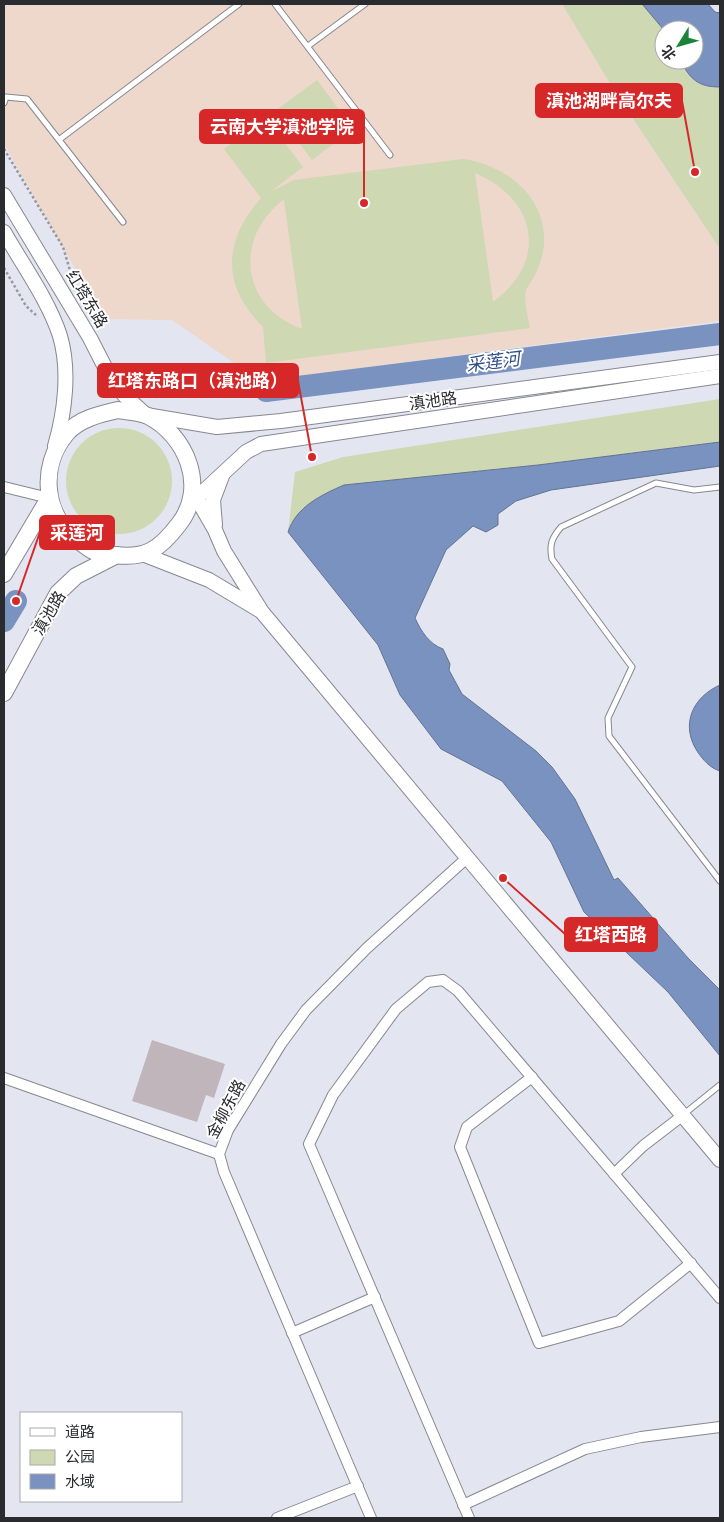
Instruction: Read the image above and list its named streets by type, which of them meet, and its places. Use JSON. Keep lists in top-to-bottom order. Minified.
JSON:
{"streets":{"main road":["红塔东路","滇池路"],"street":["金柳东路"]},"crossings":[["红塔东路","滇池路"]],"water":["采莲河"],"places":["滇池湖畔高尔夫","云南大学滇池学院","红塔东路口（滇池路）","采莲河","红塔西路"],"legend":["道路","公园","水域"],"north":"bottom left"}
